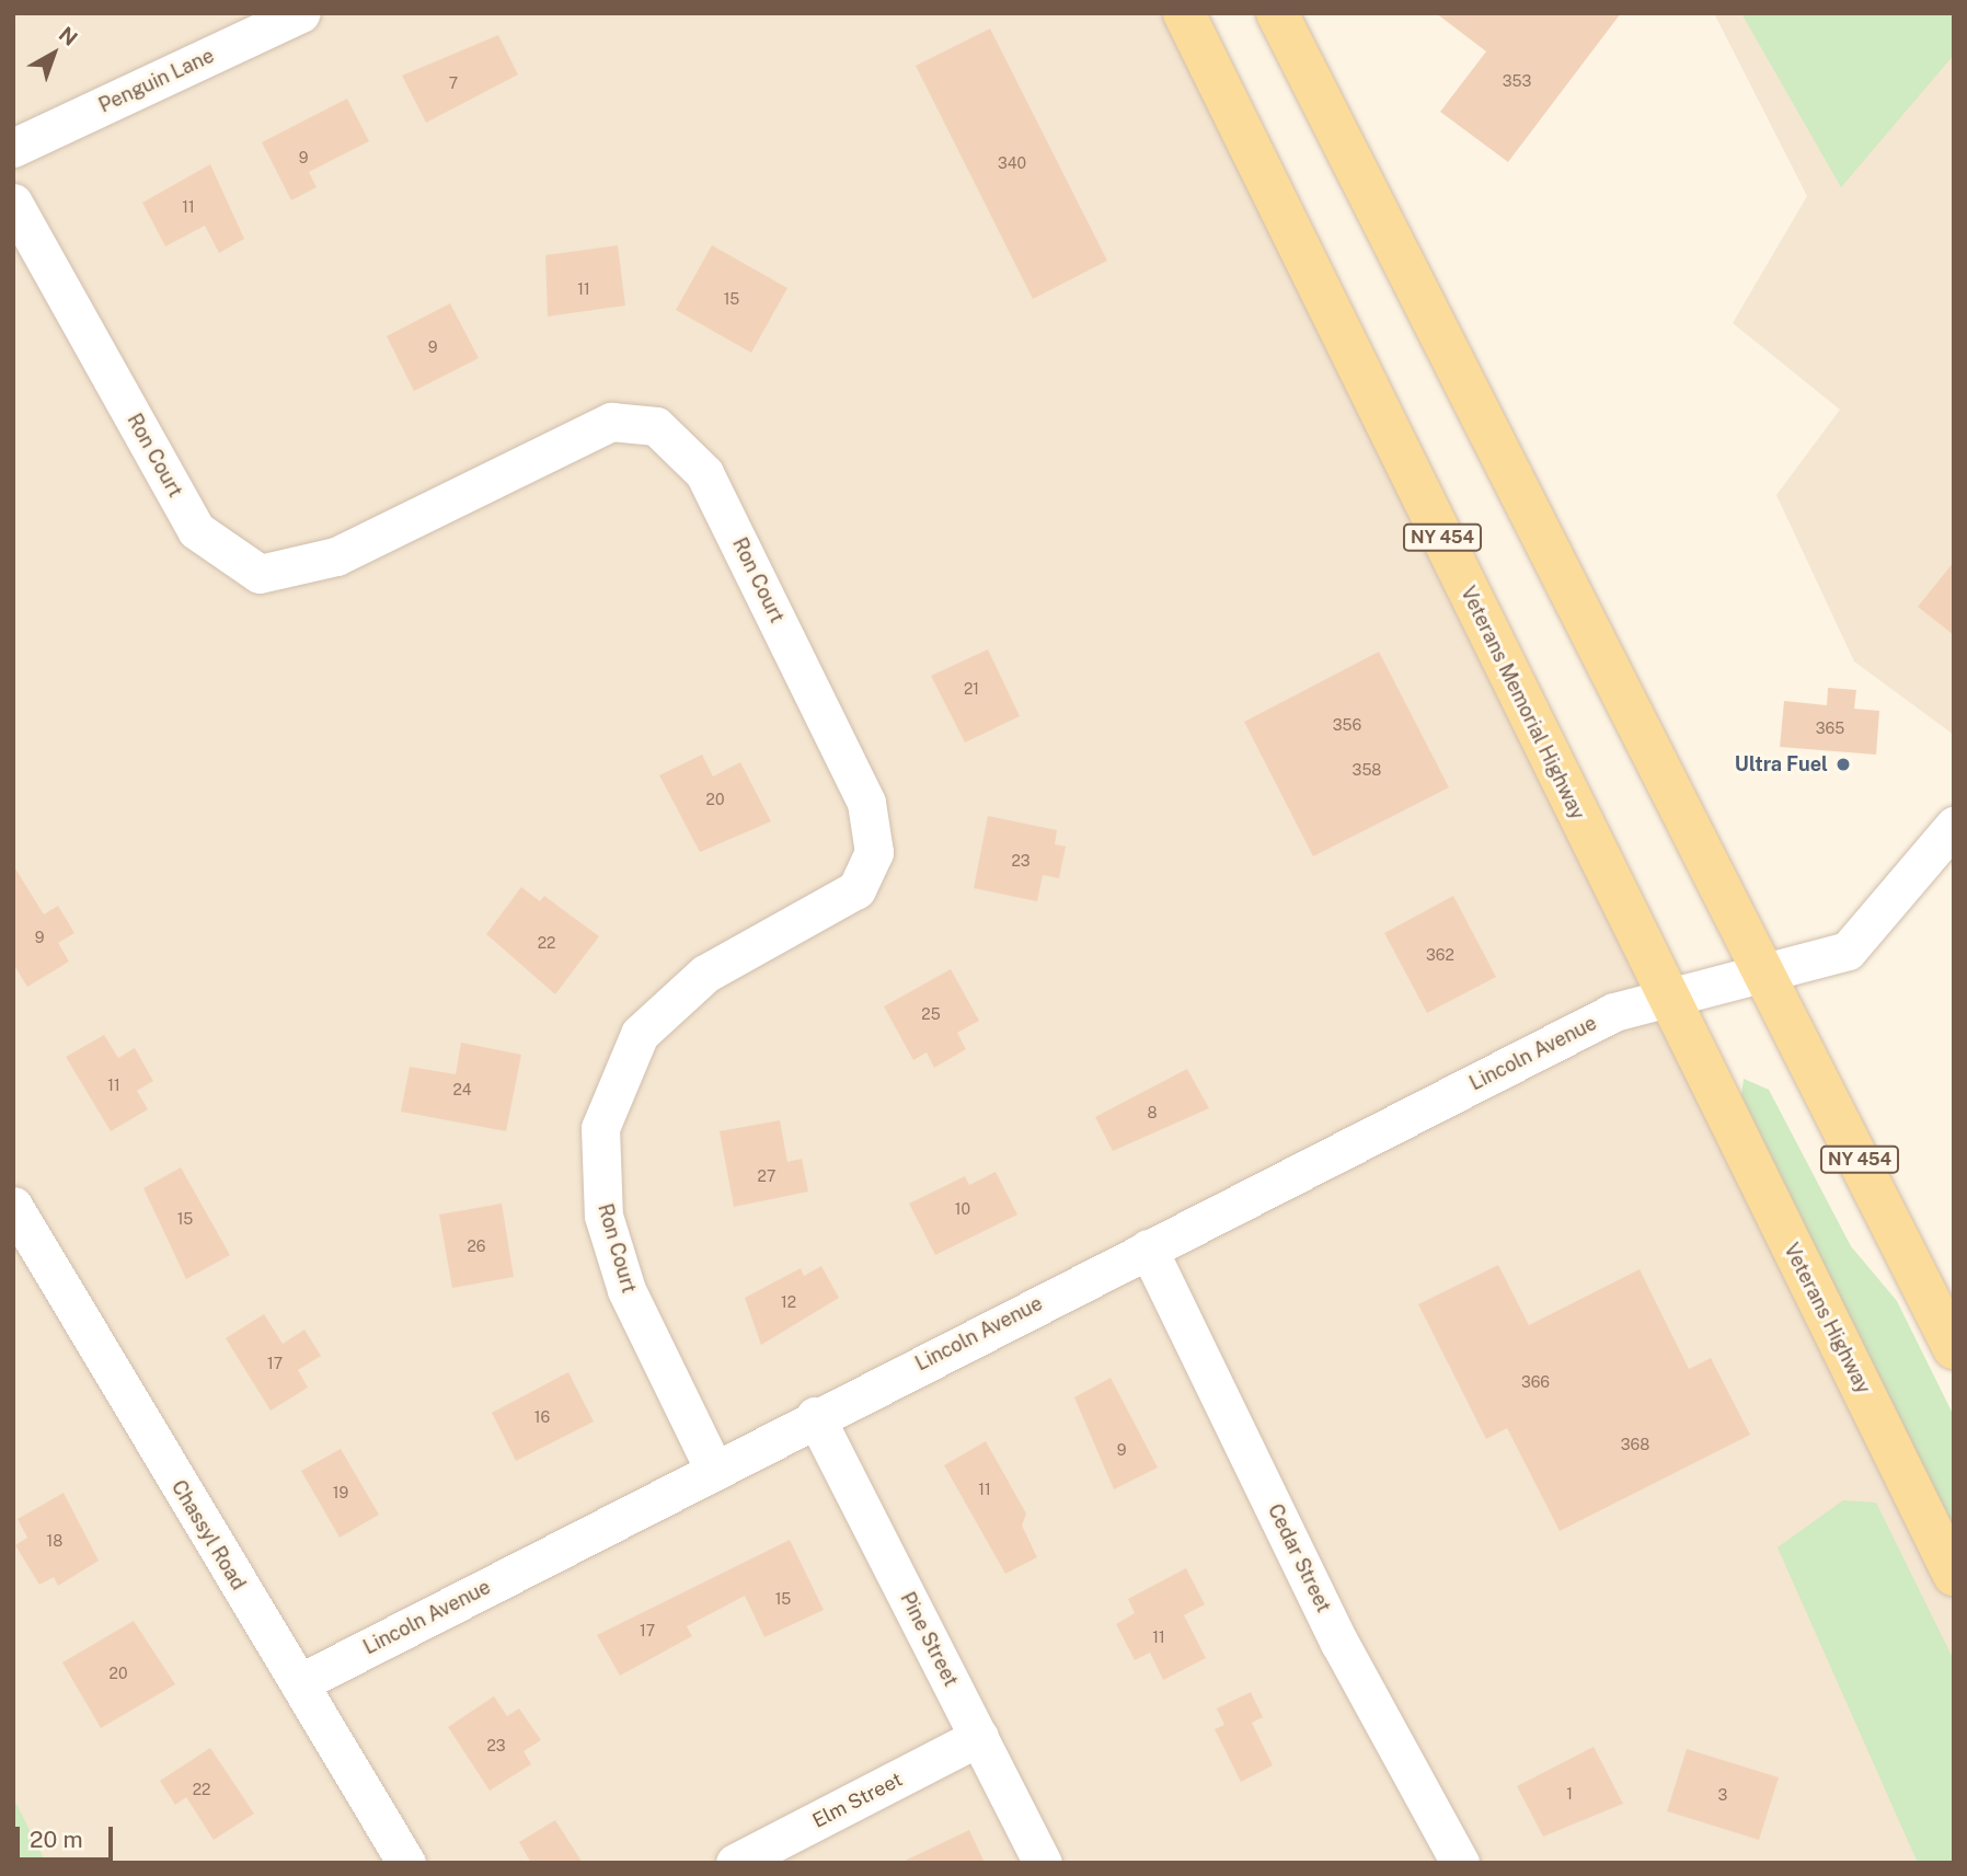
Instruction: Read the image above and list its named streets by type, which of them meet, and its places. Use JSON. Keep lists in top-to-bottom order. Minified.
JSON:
{"streets":{"main road":["NY 454","Veterans Memorial Highway","Veterans Highway"],"street":["Penguin Lane","Ron Court","Lincoln Avenue","Chassyl Road","Cedar Street","Pine Street","Elm Street"]},"crossings":[["Ron Court","Lincoln Avenue"],["NY 454","Lincoln Avenue"],["Veterans Memorial Highway","Lincoln Avenue"],["Veterans Memorial Highway","Veterans Highway"],["Lincoln Avenue","Chassyl Road"],["Lincoln Avenue","Cedar Street"],["Lincoln Avenue","Pine Street"],["Pine Street","Elm Street"]],"places":["Ultra Fuel"],"house_numbers":["353","7","9","340","11","11","15","9","21","356","365","358","20","23","9","22","362","25","11","24","8","27","10","15","26","12","17","366","16","368","9","11","19","18","15","17","11","20","23","22","1","3"],"scale_bar":"20 m","north":"top right"}
